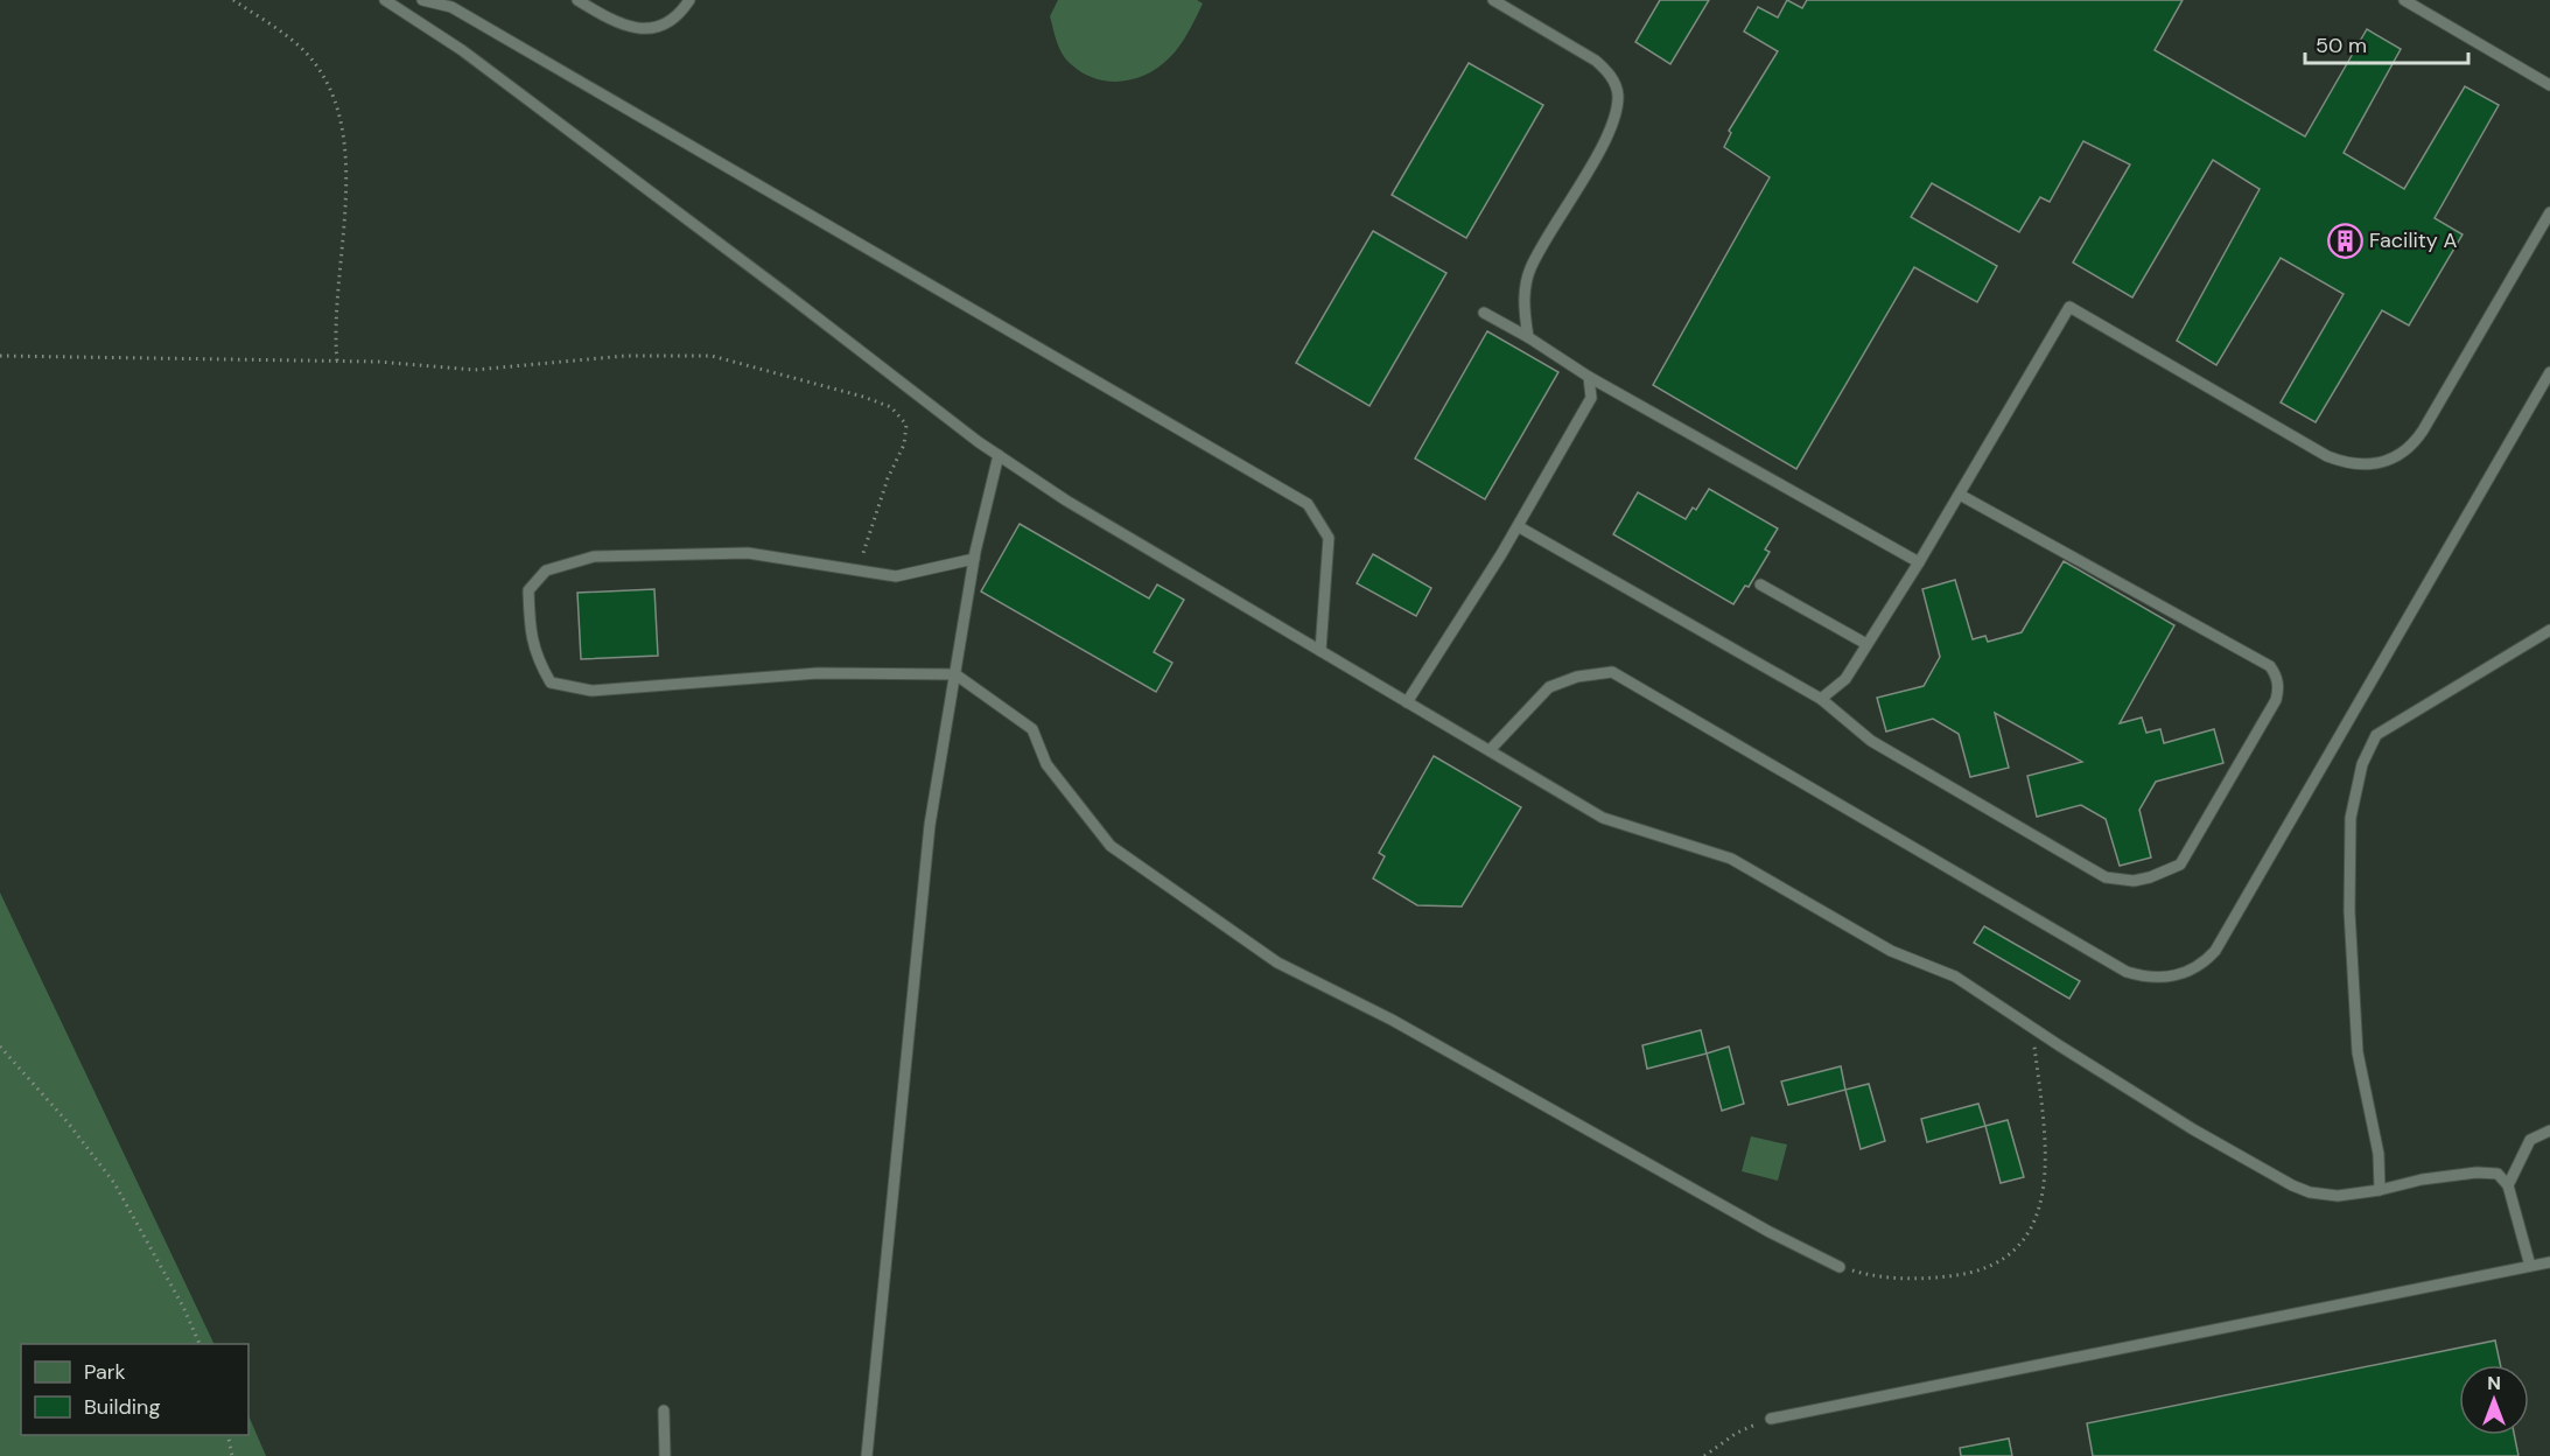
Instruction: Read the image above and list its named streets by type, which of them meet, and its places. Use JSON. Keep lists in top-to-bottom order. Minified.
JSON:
{"places":{"building":["Facility A"]},"legend":["Park","Building"],"scale_bar":"50 m","north":"top"}
